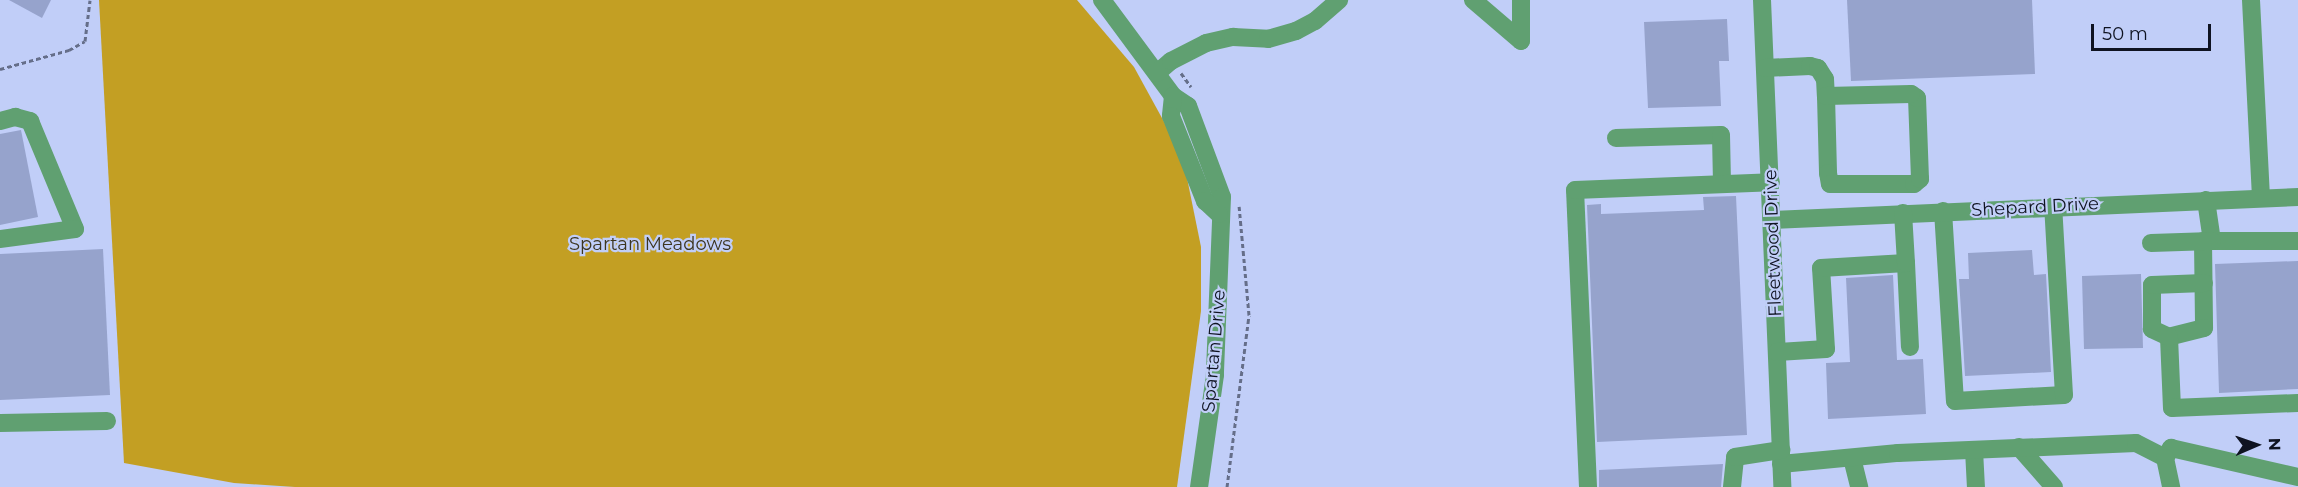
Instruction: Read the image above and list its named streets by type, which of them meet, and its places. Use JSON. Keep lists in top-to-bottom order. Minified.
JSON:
{"streets":{"street":["Shepard Drive","Fleetwood Drive","Spartan Drive"]},"crossings":[["Shepard Drive","Fleetwood Drive"]],"parks":["Spartan Meadows"],"scale_bar":"50 m","north":"right"}
